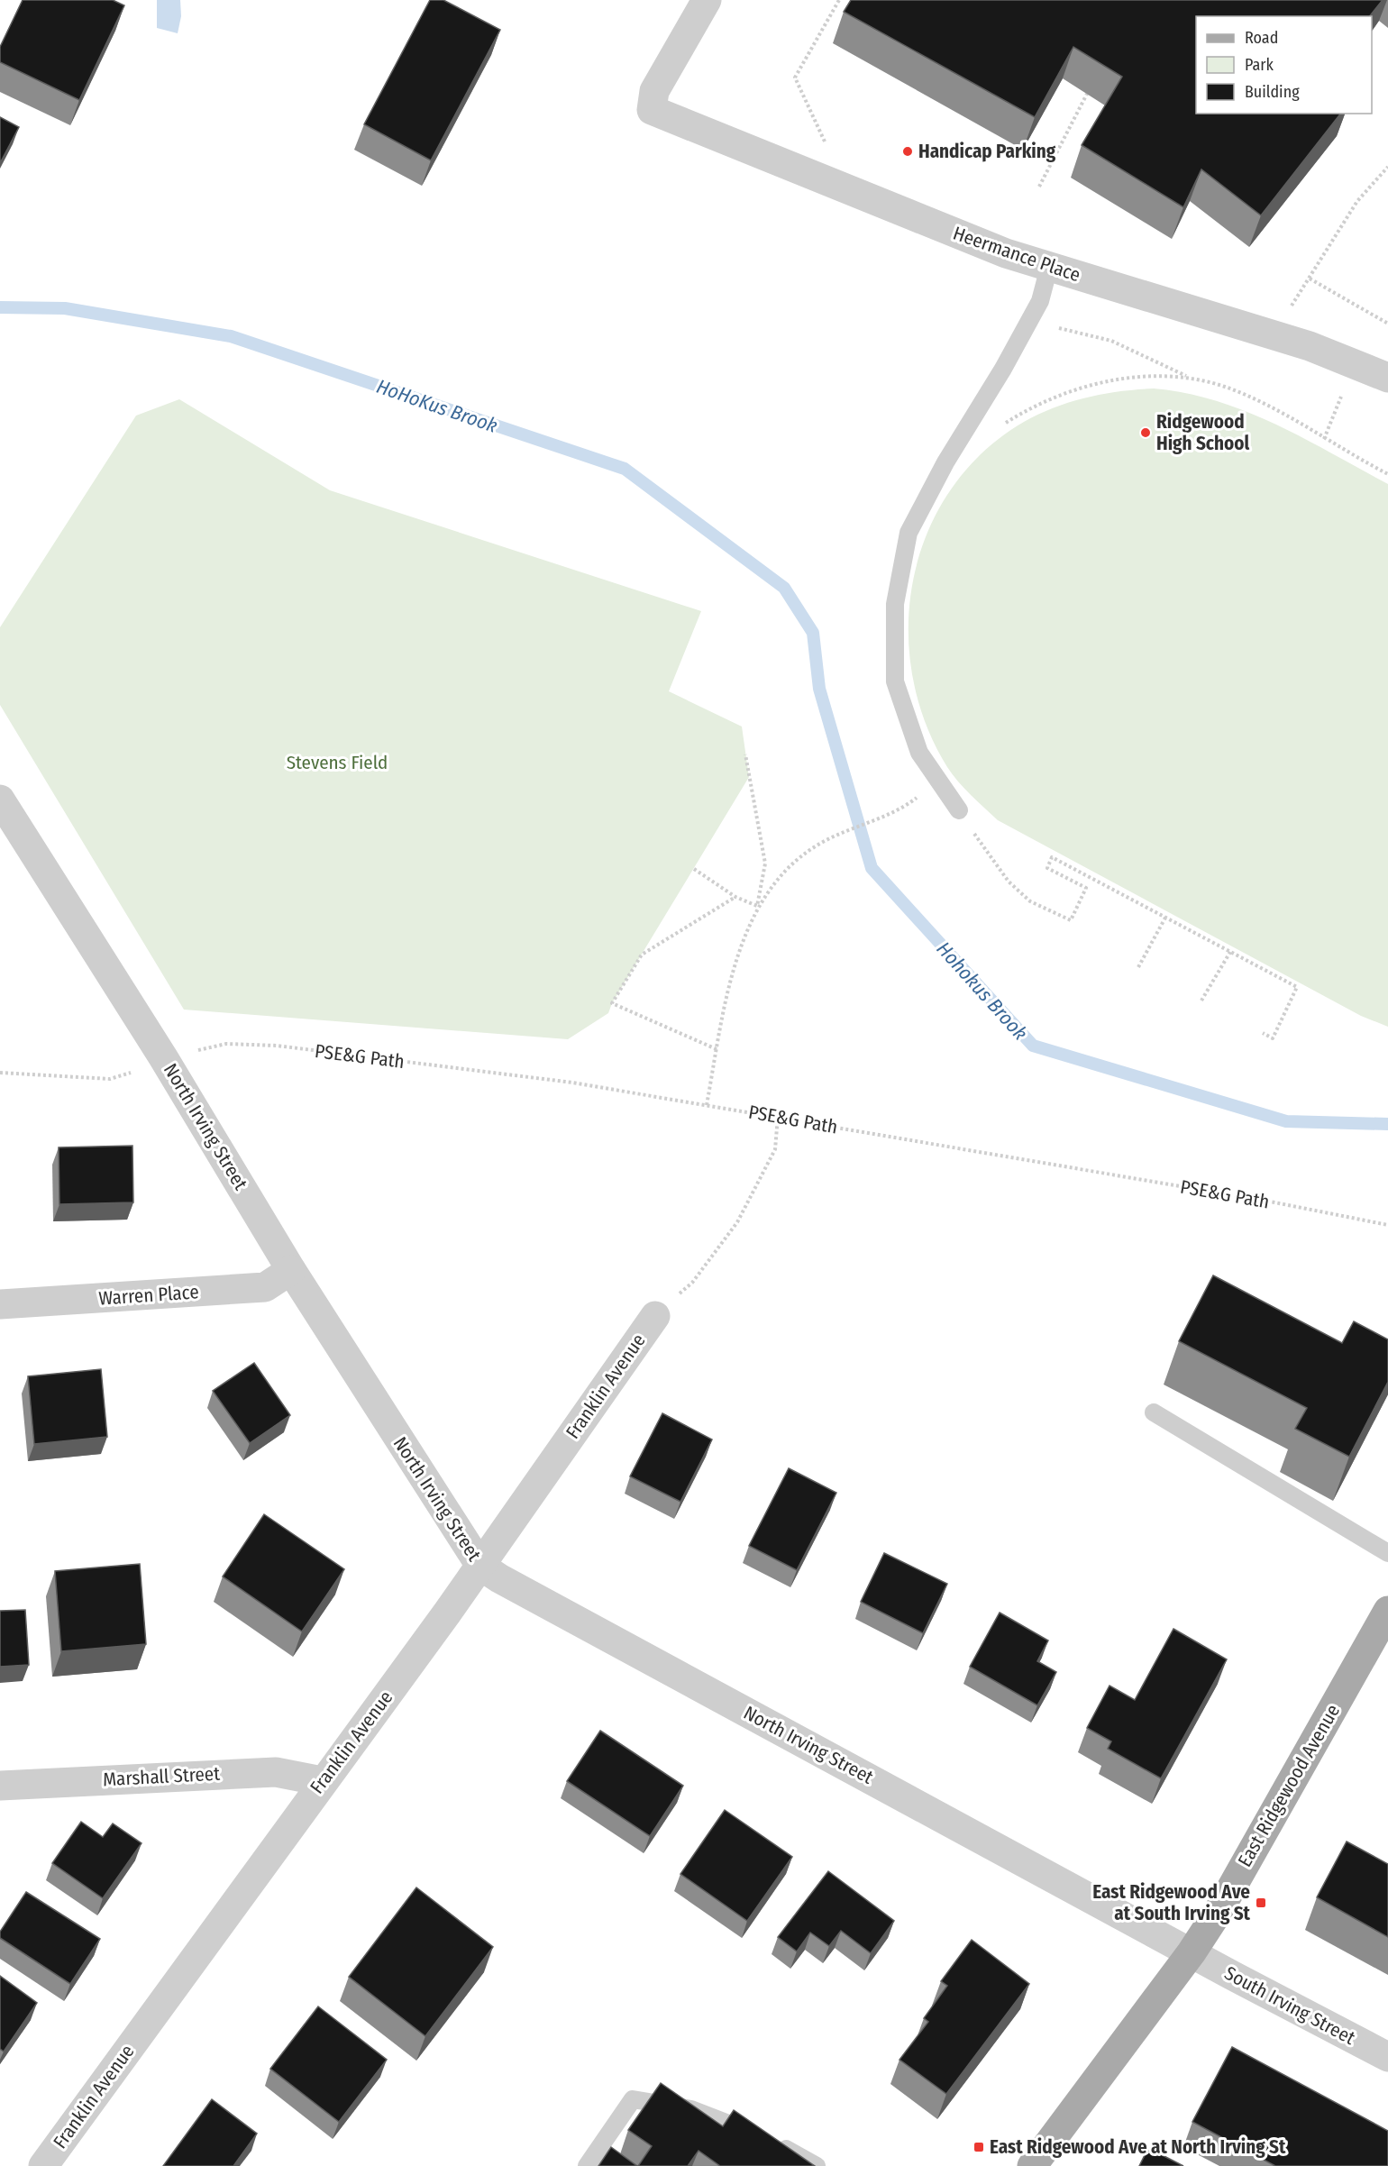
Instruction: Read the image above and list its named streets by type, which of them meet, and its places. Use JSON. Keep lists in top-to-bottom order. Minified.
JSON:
{"streets":{"main road":["East Ridgewood Avenue"],"street":["Heermance Place","North Irving Street","Warren Place","Franklin Avenue","Marshall Street","South Irving Street"],"path":["PSE&G Path"]},"crossings":[["North Irving Street","Warren Place"],["North Irving Street","Franklin Avenue"],["North Irving Street","East Ridgewood Avenue"],["North Irving Street","South Irving Street"],["Franklin Avenue","Marshall Street"],["East Ridgewood Avenue","South Irving Street"]],"water":["HoHoKus Brook","Hohokus Brook"],"parks":["Stevens Field"],"places":{"other":["Handicap Parking","Ridgewood High School"],"transit":["East Ridgewood Ave at South Irving St","East Ridgewood Ave at North Irving St"]},"legend":["Road","Park","Building"]}
